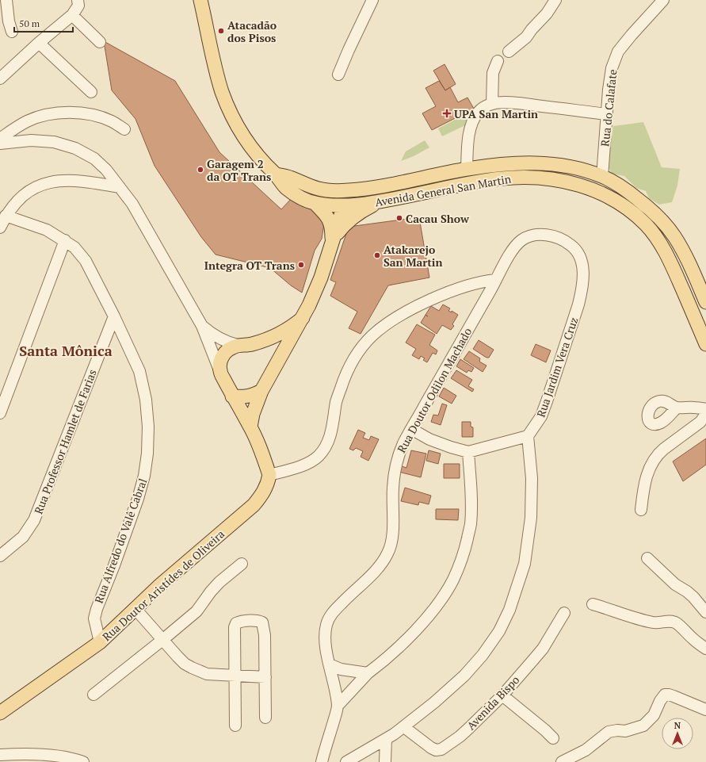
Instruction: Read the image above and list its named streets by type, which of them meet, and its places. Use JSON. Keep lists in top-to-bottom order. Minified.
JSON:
{"streets":{"main road":["Avenida General San Martin","Rua Doutor Aristídes de Oliveira"],"street":["Rua do Calafate","Rua Jardim Vera Cruz","Rua Doutor Odilon Machado","Rua Professor Hamlet de Farias","Rua Alfredo do Valê Cabral","Avenida Bispo"]},"crossings":[["Rua do Calafate","Avenida General San Martin"],["Rua Jardim Vera Cruz","Rua Doutor Odilon Machado"],["Rua Professor Hamlet de Farias","Rua Alfredo do Valê Cabral"],["Rua Alfredo do Valê Cabral","Rua Doutor Aristídes de Oliveira"]],"districts":["Santa Mônica"],"places":{"other":["Atacadão dos Pisos","Garagem 2 da OT Trans","Cacau Show","Atakarejo San Martin","Integra OT Trans"],"health":["UPA San Martin"]},"scale_bar":"50 m","north":"top"}
